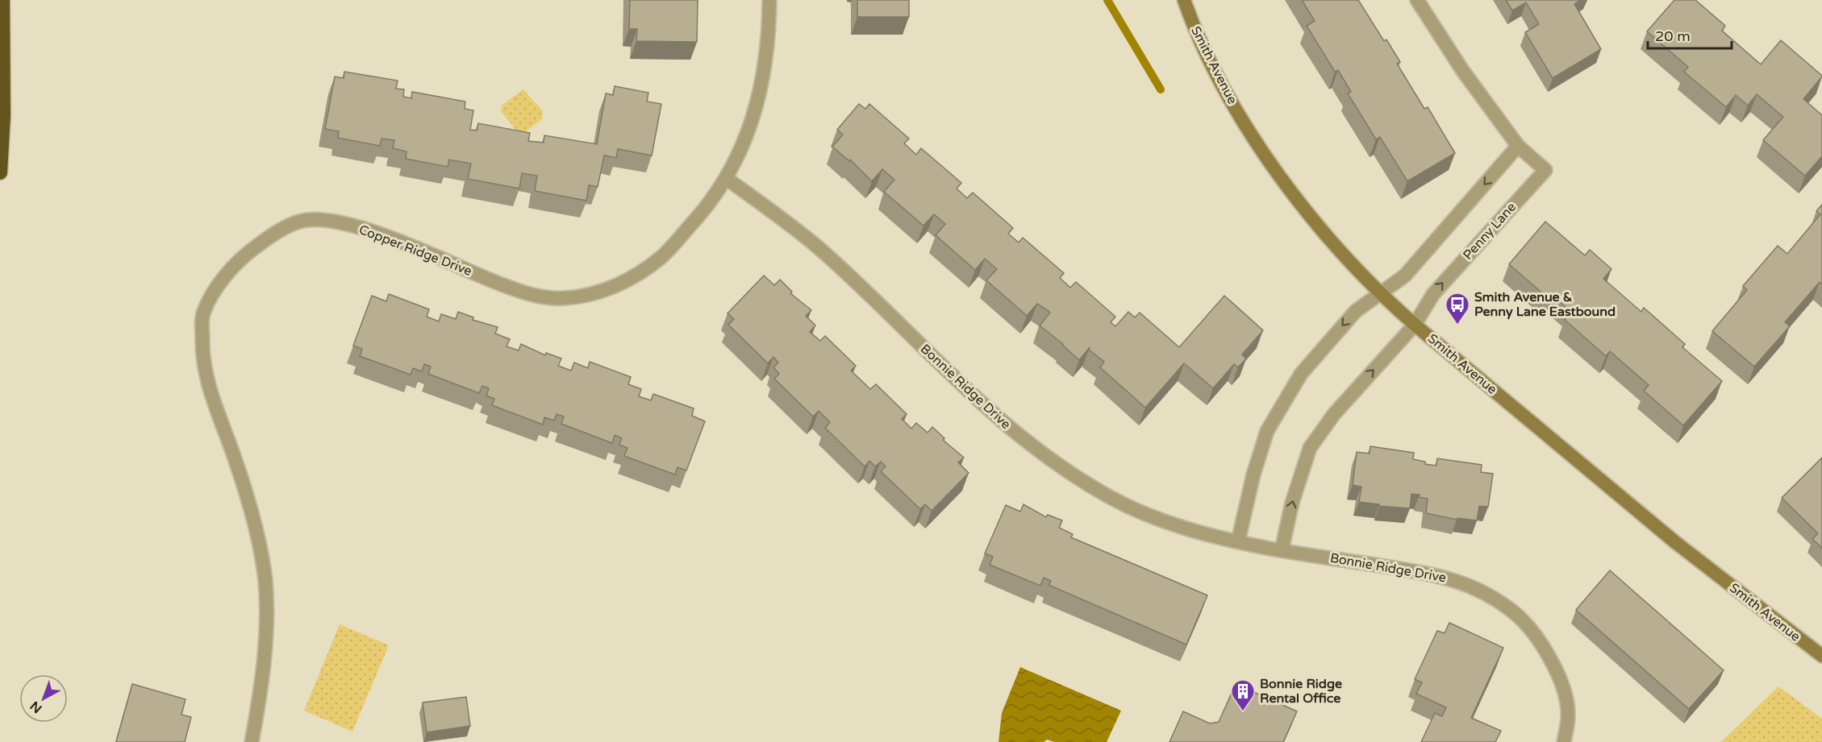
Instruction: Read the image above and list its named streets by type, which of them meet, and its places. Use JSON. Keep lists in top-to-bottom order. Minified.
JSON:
{"streets":{"main road":["Smith Avenue"],"street":["Penny Lane","Copper Ridge Drive","Bonnie Ridge Drive"]},"crossings":[["Smith Avenue","Penny Lane"],["Copper Ridge Drive","Bonnie Ridge Drive"]],"places":{"bus stop":["Smith Avenue & Penny Lane Eastbound"],"building":["Bonnie Ridge Rental Office"]},"scale_bar":"20 m","north":"bottom left"}
